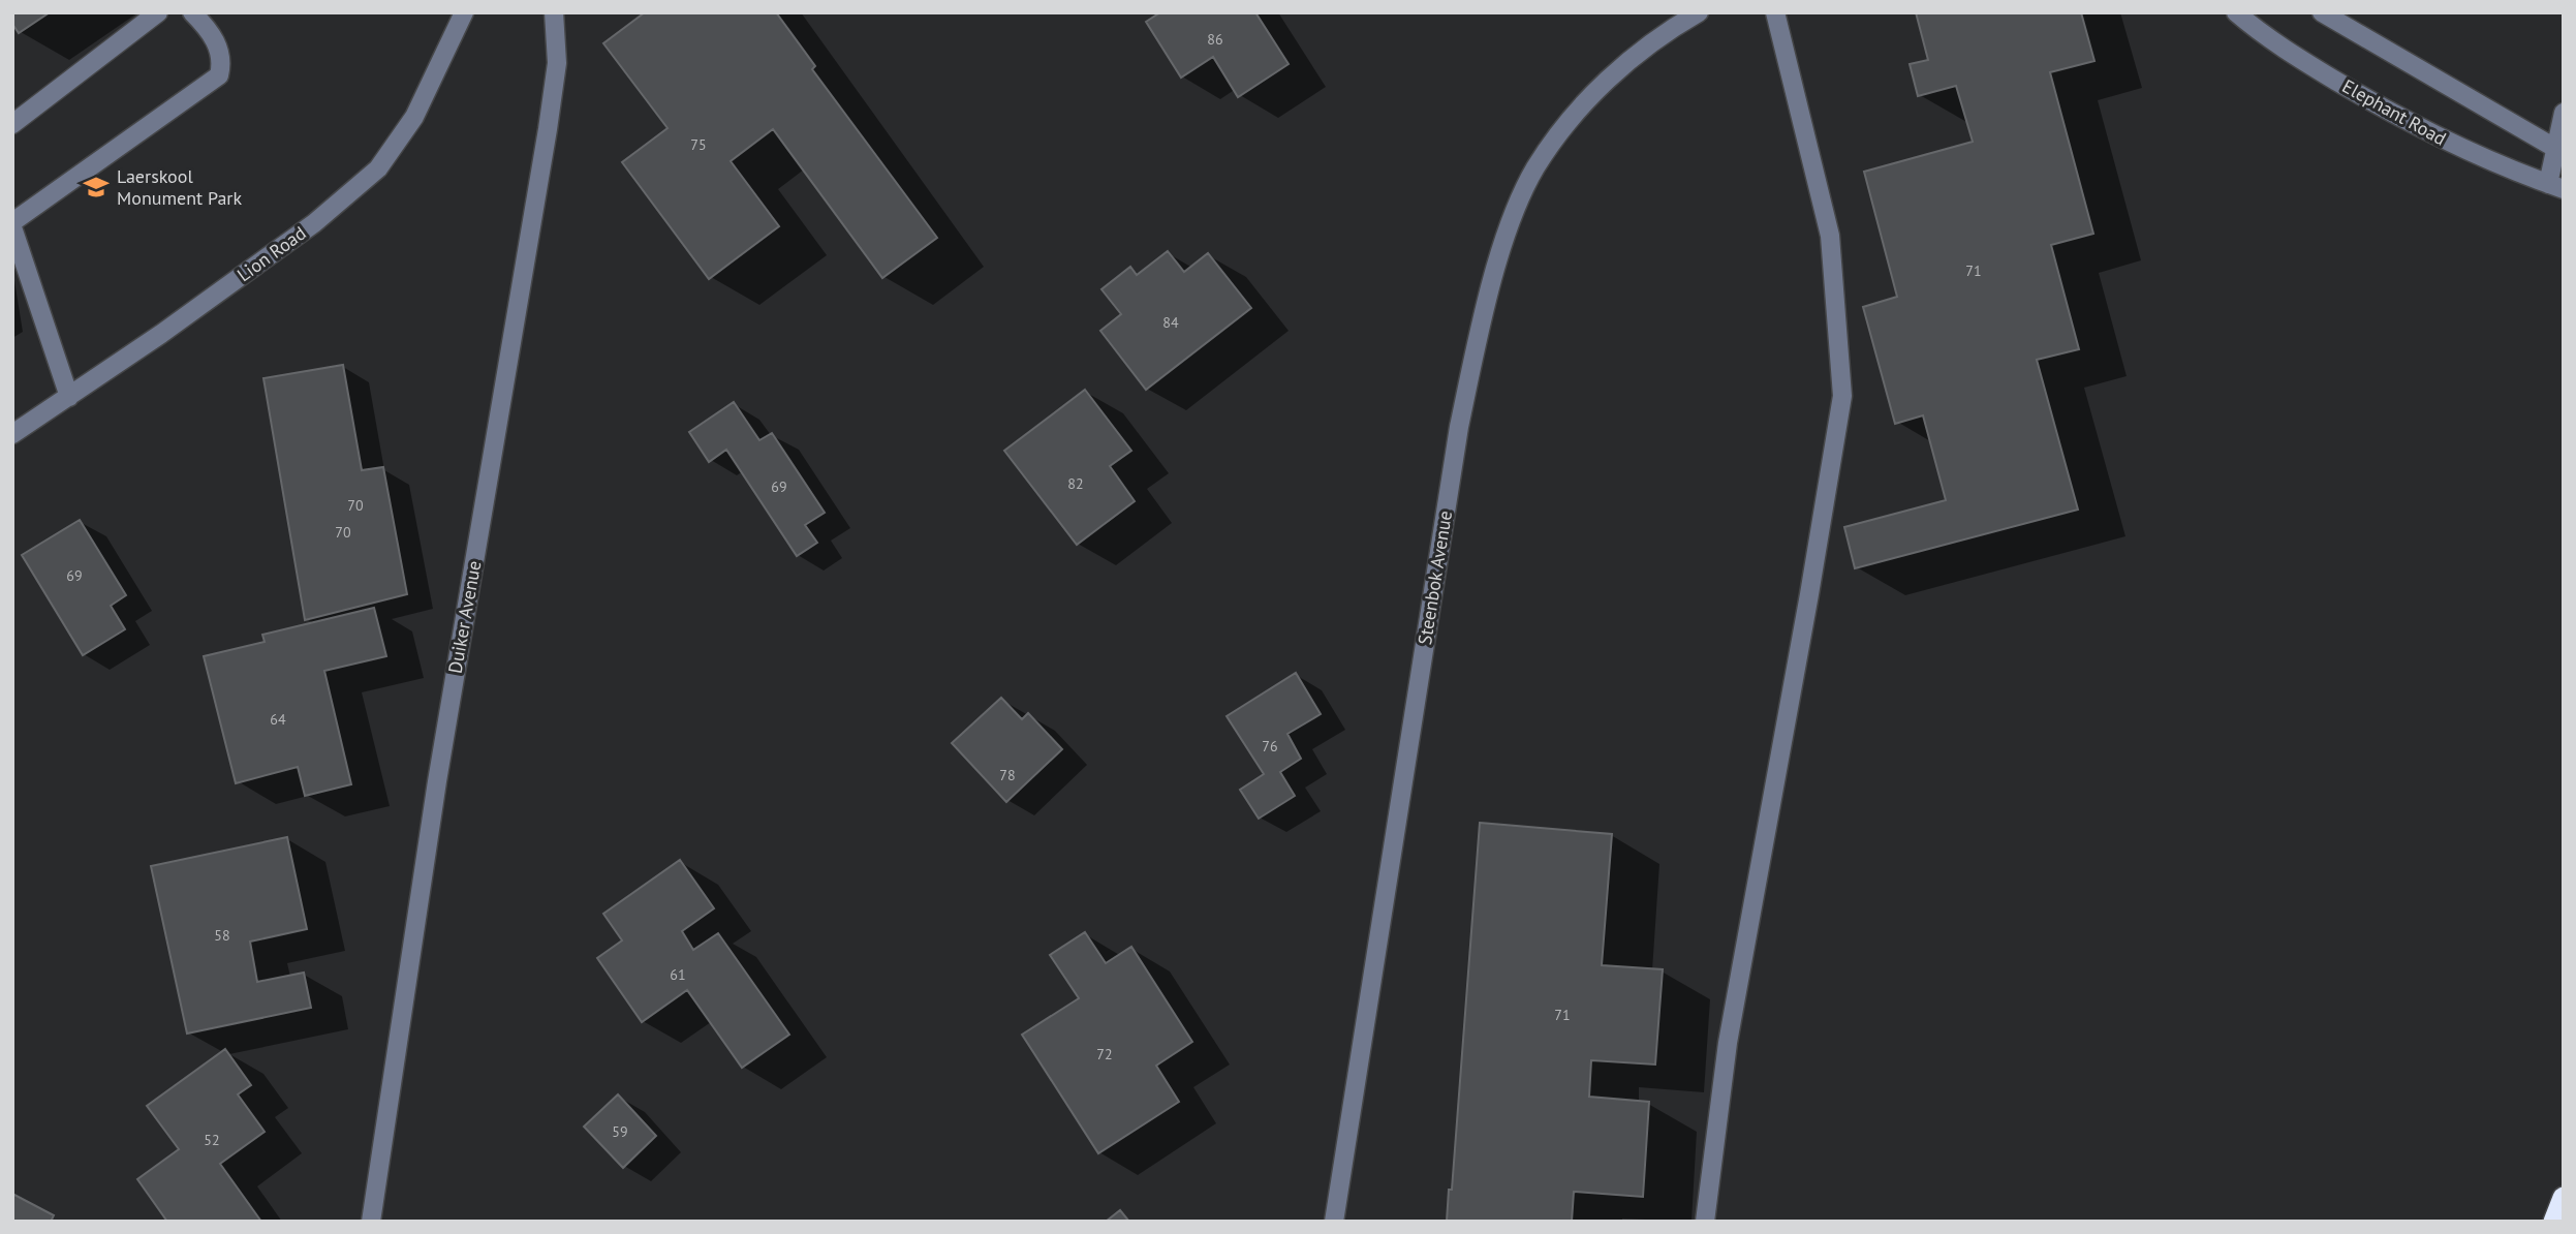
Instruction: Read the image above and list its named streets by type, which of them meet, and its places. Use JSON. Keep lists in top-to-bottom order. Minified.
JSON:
{"streets":{"street":["Elephant Road","Lion Road","Steenbok Avenue","Duiker Avenue"]},"places":{"school or university":["Laerskool Monument Park"]},"house_numbers":["86","75","71","84","82","69","70","70","69","64","76","78","58","61","71","72","59","52"]}
